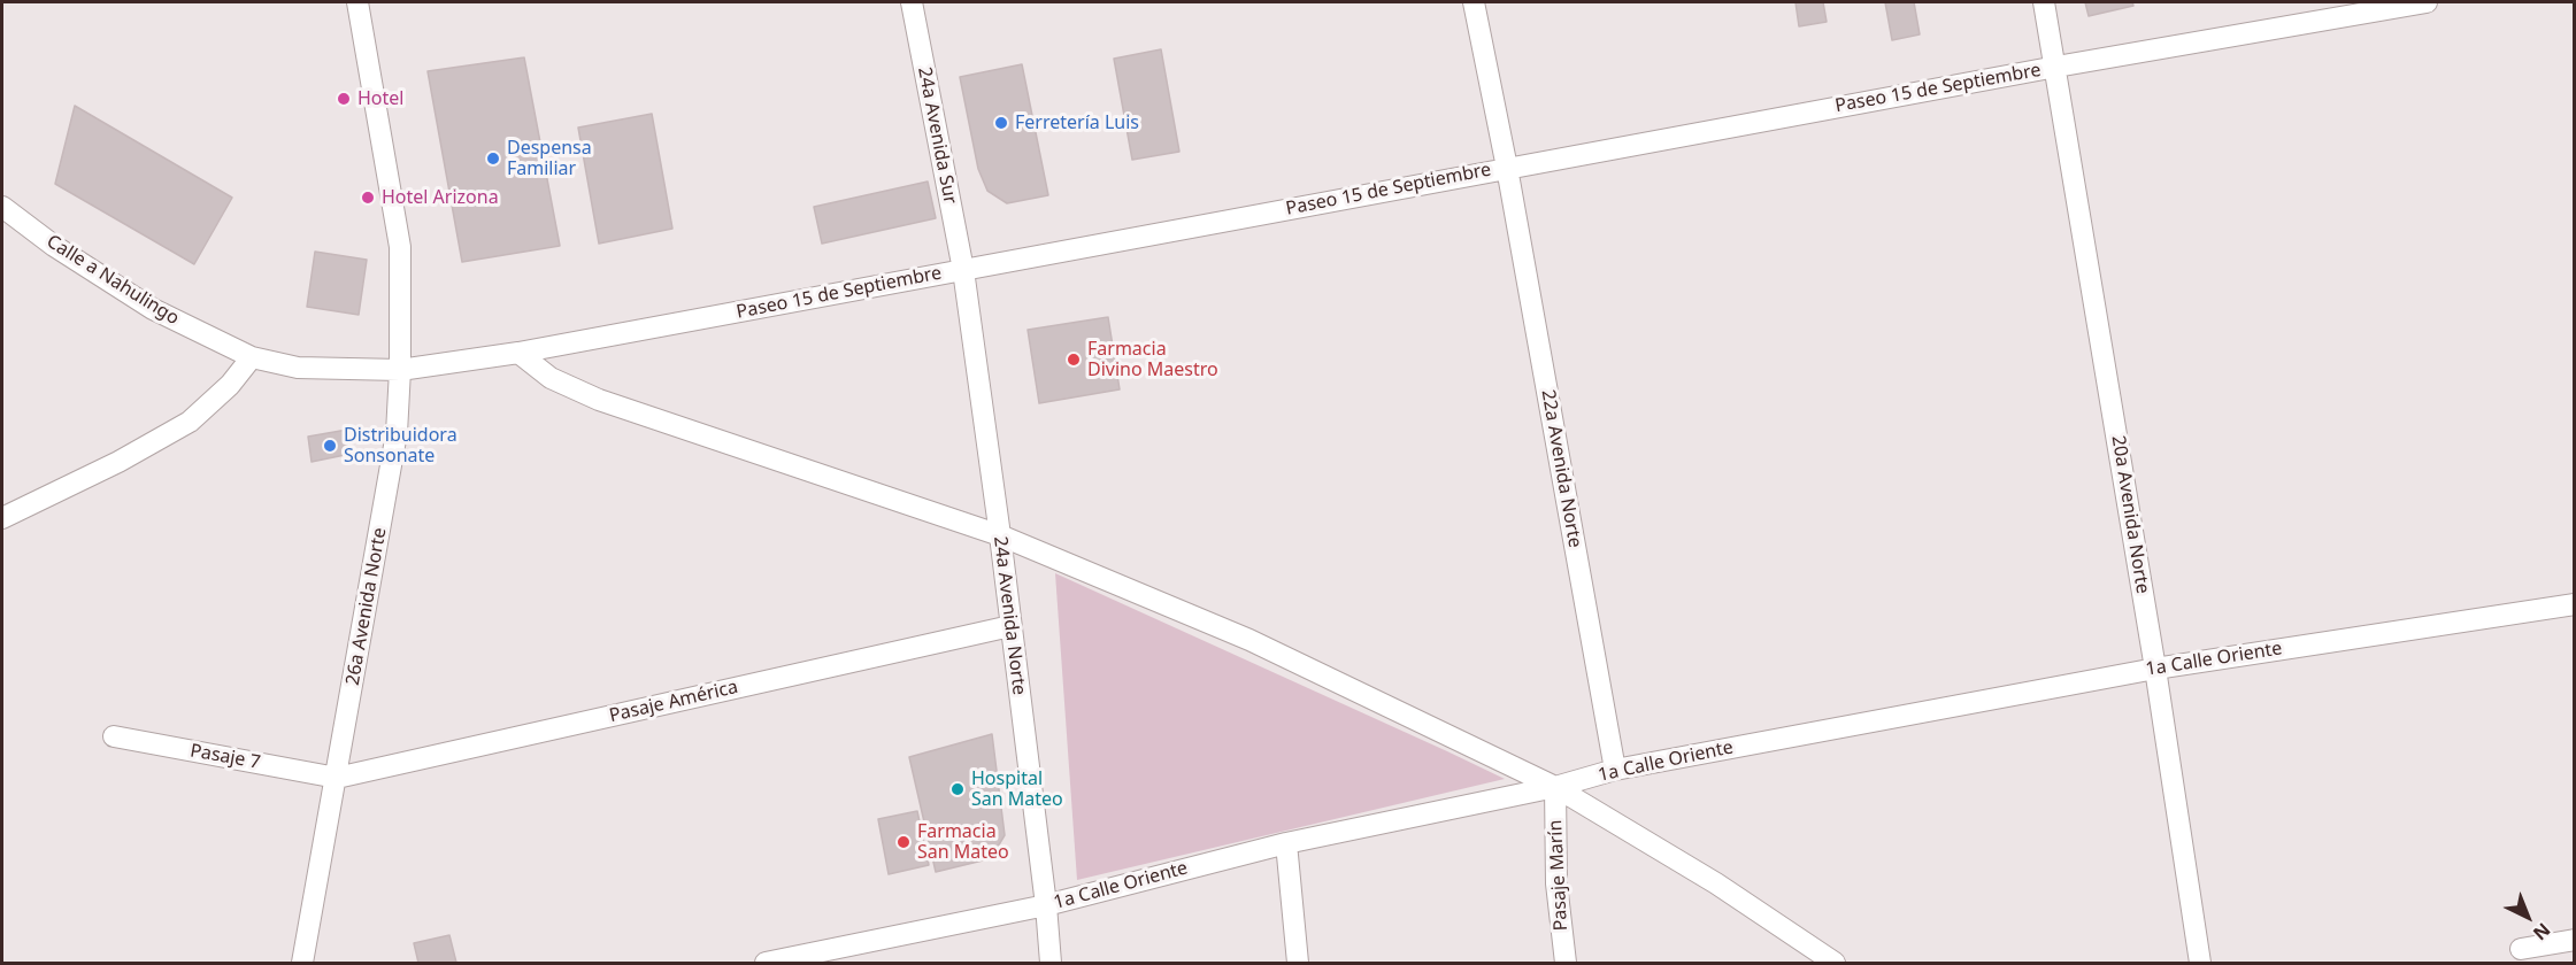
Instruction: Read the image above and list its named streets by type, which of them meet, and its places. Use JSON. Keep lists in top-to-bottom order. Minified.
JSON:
{"streets":{"street":["Paseo 15 de Septiembre","24a Avenida Sur","Calle a Nahulingo","22a Avenida Norte","20a Avenida Norte","26a Avenida Norte","24a Avenida Norte","1a Calle Oriente","Pasaje América","Pasaje 7","Pasaje Marín"]},"crossings":[["Paseo 15 de Septiembre","24a Avenida Sur"],["Paseo 15 de Septiembre","Calle a Nahulingo"],["Paseo 15 de Septiembre","22a Avenida Norte"],["Paseo 15 de Septiembre","20a Avenida Norte"],["Paseo 15 de Septiembre","26a Avenida Norte"],["Paseo 15 de Septiembre","24a Avenida Norte"],["24a Avenida Sur","24a Avenida Norte"],["22a Avenida Norte","1a Calle Oriente"],["20a Avenida Norte","1a Calle Oriente"],["26a Avenida Norte","Pasaje América"],["26a Avenida Norte","Pasaje 7"],["24a Avenida Norte","1a Calle Oriente"],["24a Avenida Norte","Pasaje América"],["1a Calle Oriente","Pasaje Marín"],["Pasaje América","Pasaje 7"]],"places":["Hotel","Ferretería Luis","Despensa Familiar","Hotel Arizona","Farmacia Divino Maestro","Distribuidora Sonsonate","Hospital San Mateo","Farmacia San Mateo"],"north":"bottom right"}
